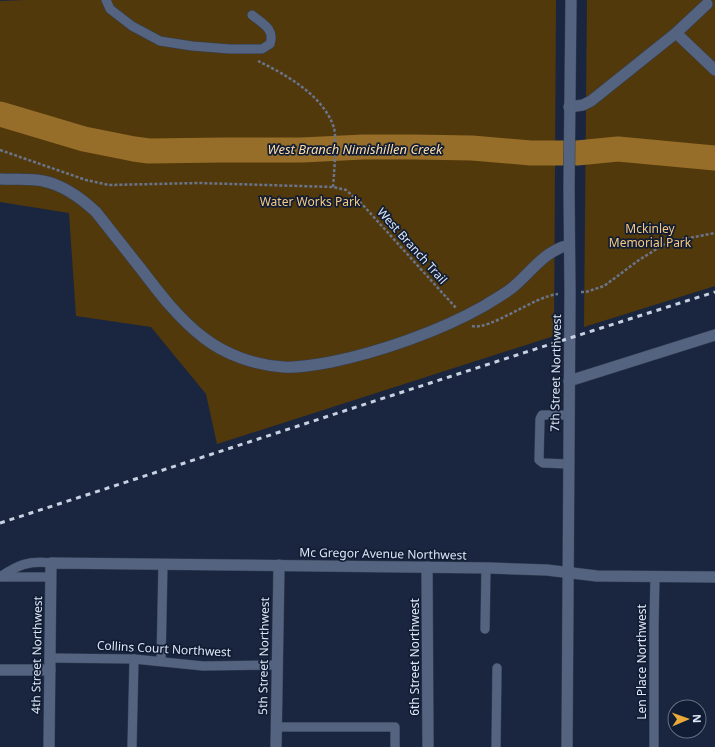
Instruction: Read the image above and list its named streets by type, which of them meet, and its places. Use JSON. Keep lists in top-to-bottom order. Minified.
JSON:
{"streets":{"street":["7th Street Northwest","Mc Gregor Avenue Northwest","4th Street Northwest","5th Street Northwest","6th Street Northwest"],"lane":["Collins Court Northwest","Len Place Northwest"],"path":["West Branch Trail"]},"crossings":[["West Branch Trail","7th Street Northwest"],["7th Street Northwest","Mc Gregor Avenue Northwest"],["Mc Gregor Avenue Northwest","4th Street Northwest"],["Mc Gregor Avenue Northwest","5th Street Northwest"],["Mc Gregor Avenue Northwest","6th Street Northwest"],["Mc Gregor Avenue Northwest","Len Place Northwest"],["Collins Court Northwest","4th Street Northwest"],["Collins Court Northwest","5th Street Northwest"],["5th Street Northwest","6th Street Northwest"]],"water":["West Branch Nimishillen Creek"],"parks":["Water Works Park","Mckinley Memorial Park"],"north":"right"}
